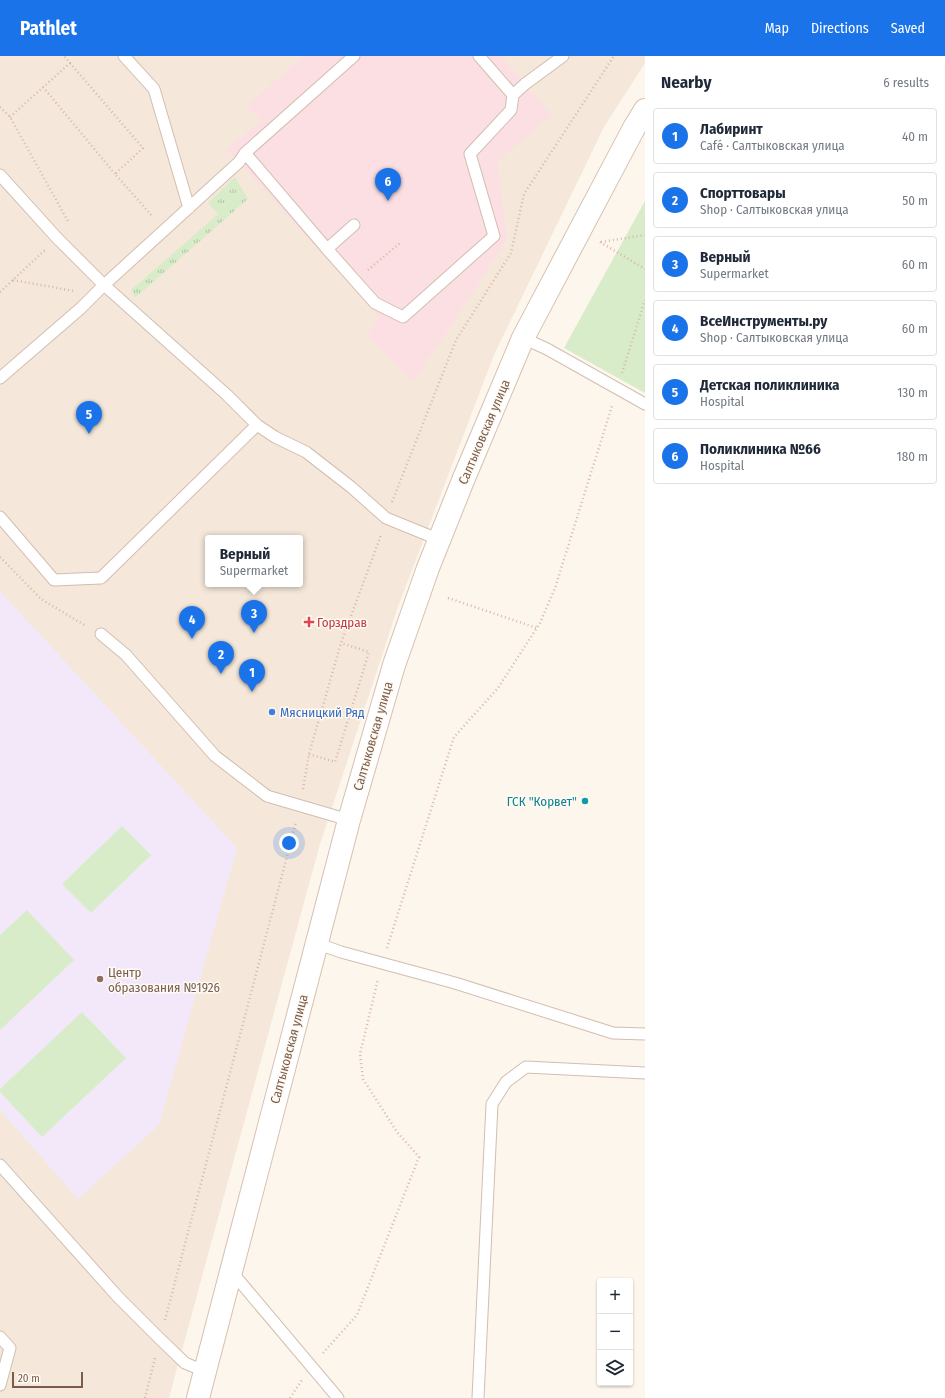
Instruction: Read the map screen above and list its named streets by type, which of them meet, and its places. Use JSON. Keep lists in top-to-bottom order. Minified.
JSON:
{"streets":{"street":["Салтыковская улица"]},"places":{"health":["Горздрав"],"other":["Мясницкий Ряд","ГСК \"Корвет\"","Центр образования №1926"]},"scale_bar":"20 m","page":{"header":"Pathlet","nav":["Map","Directions","Saved"],"heading":["Nearby","6 results"],"list":[{"mark":"1","name":"Лабиринт","note":"Café · Салтыковская улица","value":"40 m"},{"mark":"2","name":"Спорттовары","note":"Shop · Салтыковская улица","value":"50 m"},{"mark":"3","name":"Верный","note":"Supermarket","value":"60 m"},{"mark":"4","name":"ВсеИнструменты.ру","note":"Shop · Салтыковская улица","value":"60 m"},{"mark":"5","name":"Детская поликлиника","note":"Hospital","value":"130 m"},{"mark":"6","name":"Поликлиника №66","note":"Hospital","value":"180 m"}],"pins":["6","5","3","4","2","1"],"popup":["Верный","Supermarket"],"map_buttons":["+","−"],"scale":"20 m"}}
